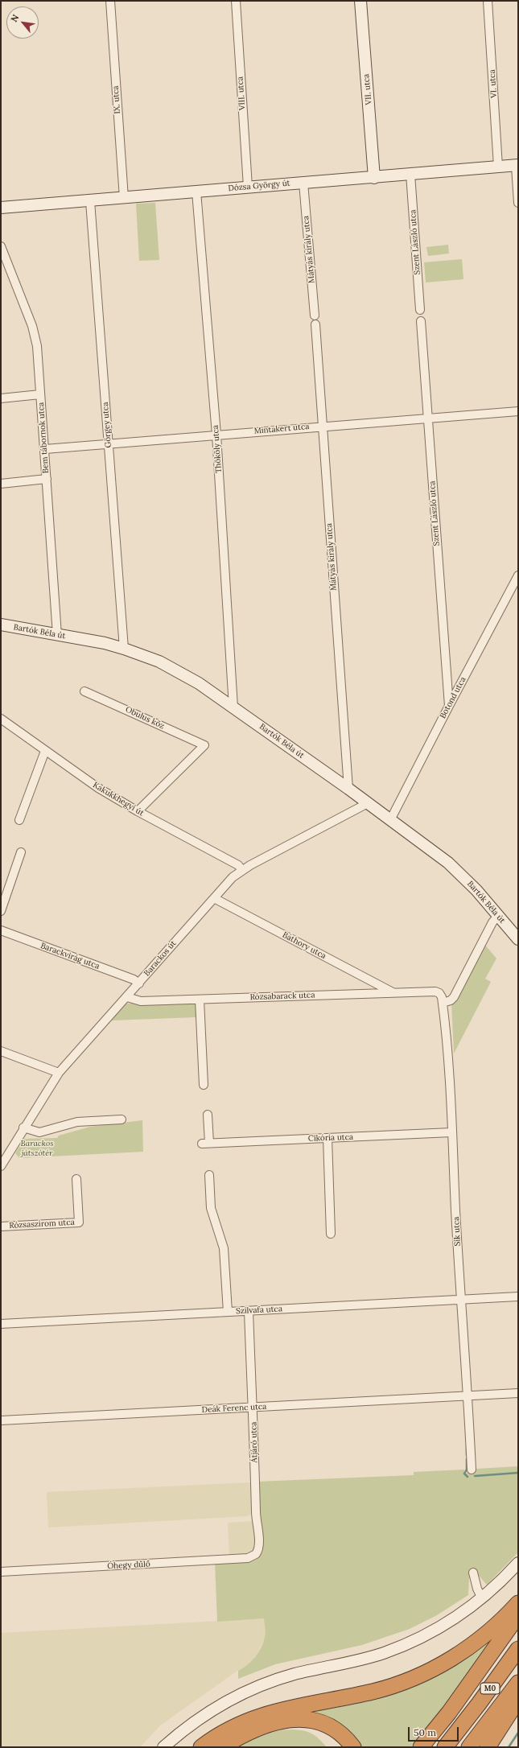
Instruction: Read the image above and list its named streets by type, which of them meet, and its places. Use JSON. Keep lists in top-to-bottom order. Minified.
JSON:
{"streets":{"highway":["M0"],"street":["VI. utca","VII. utca","VIII. utca","IX. utca","Dózsa György út","Szent László utca","Mátyás király utca","Görgey utca","Mintakert utca","Bem tábornok utca","Thököly utca","Bartók Béla út","Botond utca","Obulus köz","Kakukkhegyi út","Báthory utca","Barackvirág utca","Barackos út","Rózsabarack utca","Cikória utca","Rózsaszirom utca","Sík utca","Szilvafa utca","Deák Ferenc utca","Átjáró utca","Óhegy dűlő"]},"crossings":[["VI. utca","Dózsa György út"],["VII. utca","Dózsa György út"],["VIII. utca","Dózsa György út"],["IX. utca","Dózsa György út"],["Dózsa György út","Szent László utca"],["Dózsa György út","Mátyás király utca"],["Dózsa György út","Görgey utca"],["Dózsa György út","Thököly utca"],["Szent László utca","Mintakert utca"],["Szent László utca","Botond utca"],["Mátyás király utca","Mintakert utca"],["Mátyás király utca","Bartók Béla út"],["Görgey utca","Mintakert utca"],["Görgey utca","Bartók Béla út"],["Mintakert utca","Bem tábornok utca"],["Mintakert utca","Thököly utca"],["Bem tábornok utca","Bartók Béla út"],["Thököly utca","Bartók Béla út"],["Bartók Béla út","Botond utca"],["Bartók Béla út","Barackos út"],["Obulus köz","Kakukkhegyi út"],["Kakukkhegyi út","Barackos út"],["Báthory utca","Barackos út"],["Báthory utca","Rózsabarack utca"],["Barackvirág utca","Barackos út"],["Barackos út","Rózsabarack utca"],["Rózsabarack utca","Sík utca"],["Cikória utca","Sík utca"],["Sík utca","Szilvafa utca"],["Sík utca","Deák Ferenc utca"],["Szilvafa utca","Átjáró utca"],["Deák Ferenc utca","Átjáró utca"],["Átjáró utca","Óhegy dűlő"]],"parks":["Barackos játszótér"],"scale_bar":"50 m","north":"top left"}
